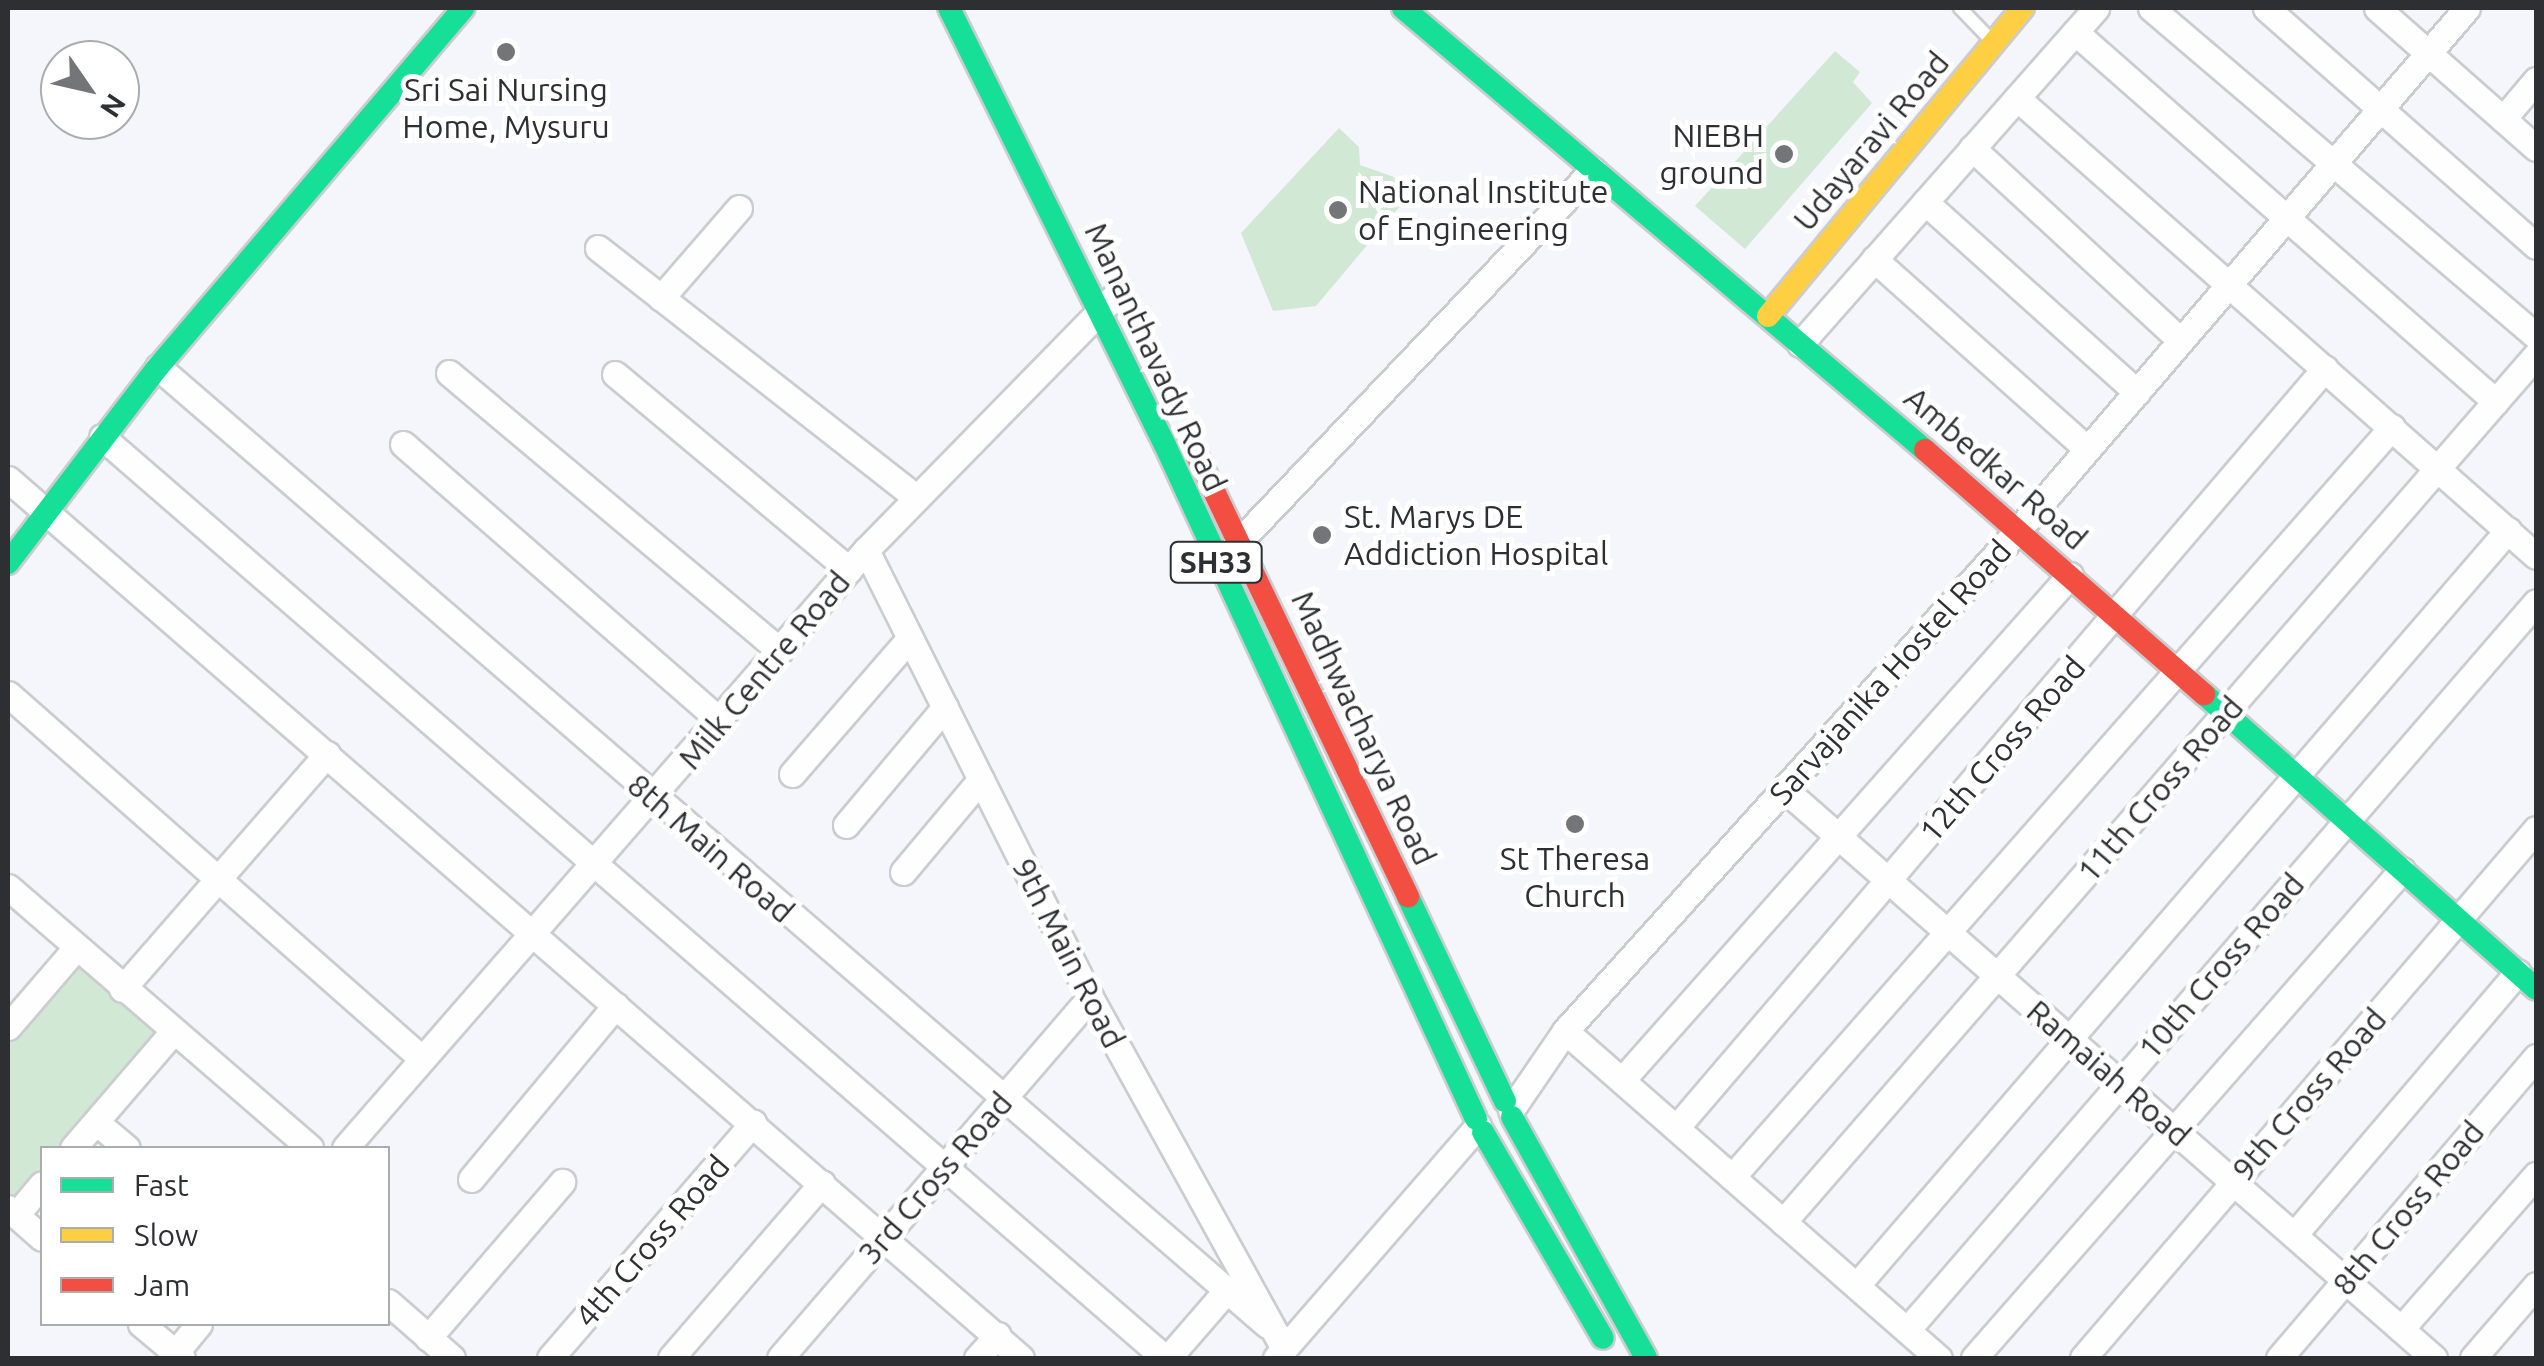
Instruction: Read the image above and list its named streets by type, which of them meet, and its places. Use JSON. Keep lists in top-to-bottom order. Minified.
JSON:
{"streets":{"main road":["Udayaravi Road","Mananthavady Road","Ambedkar Road","SH33","Madhwacharya Road"],"street":["Milk Centre Road","Sarvajanika Hostel Road","12th Cross Road","11th Cross Road","8th Main Road","9th Main Road","10th Cross Road","Ramaiah Road","9th Cross Road","3rd Cross Road","8th Cross Road","4th Cross Road"]},"crossings":[["Udayaravi Road","Ambedkar Road"],["Mananthavady Road","Milk Centre Road"],["Mananthavady Road","Madhwacharya Road"],["Ambedkar Road","Sarvajanika Hostel Road"],["Ambedkar Road","12th Cross Road"],["Ambedkar Road","11th Cross Road"],["Ambedkar Road","10th Cross Road"],["Ambedkar Road","9th Cross Road"],["Milk Centre Road","Madhwacharya Road"],["Milk Centre Road","8th Main Road"],["Milk Centre Road","9th Main Road"],["Sarvajanika Hostel Road","Madhwacharya Road"],["Sarvajanika Hostel Road","Ramaiah Road"],["12th Cross Road","Ramaiah Road"],["11th Cross Road","Ramaiah Road"],["8th Main Road","9th Main Road"],["8th Main Road","3rd Cross Road"],["9th Main Road","3rd Cross Road"],["10th Cross Road","Ramaiah Road"],["Ramaiah Road","9th Cross Road"],["Ramaiah Road","8th Cross Road"]],"places":["Sri Sai Nursing Home, Mysuru","NIEBH ground","National Institute of Engineering","St. Marys DE Addiction Hospital","St Theresa Church"],"legend":["Fast","Slow","Jam"],"north":"bottom right"}
